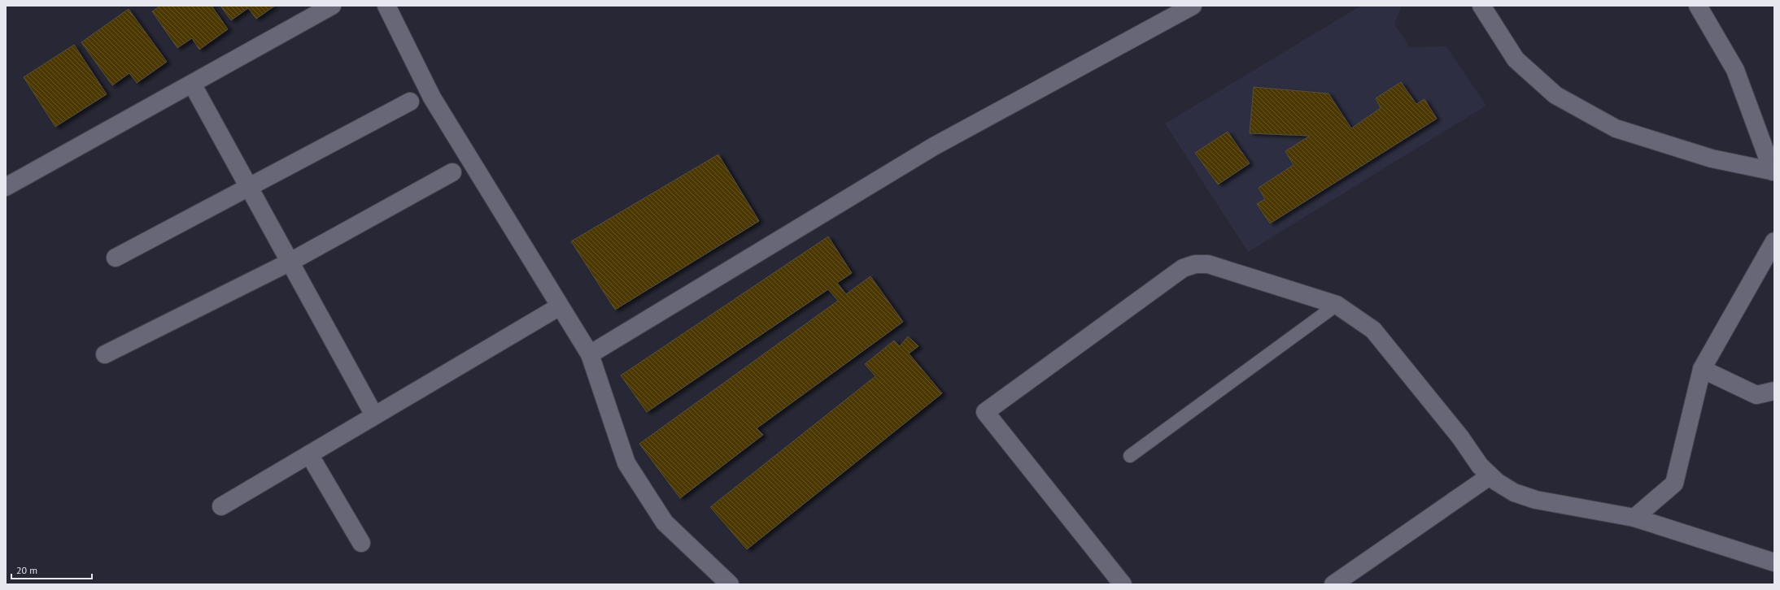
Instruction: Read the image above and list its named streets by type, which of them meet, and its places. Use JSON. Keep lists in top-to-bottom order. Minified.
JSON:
{"scale_bar":"20 m"}
